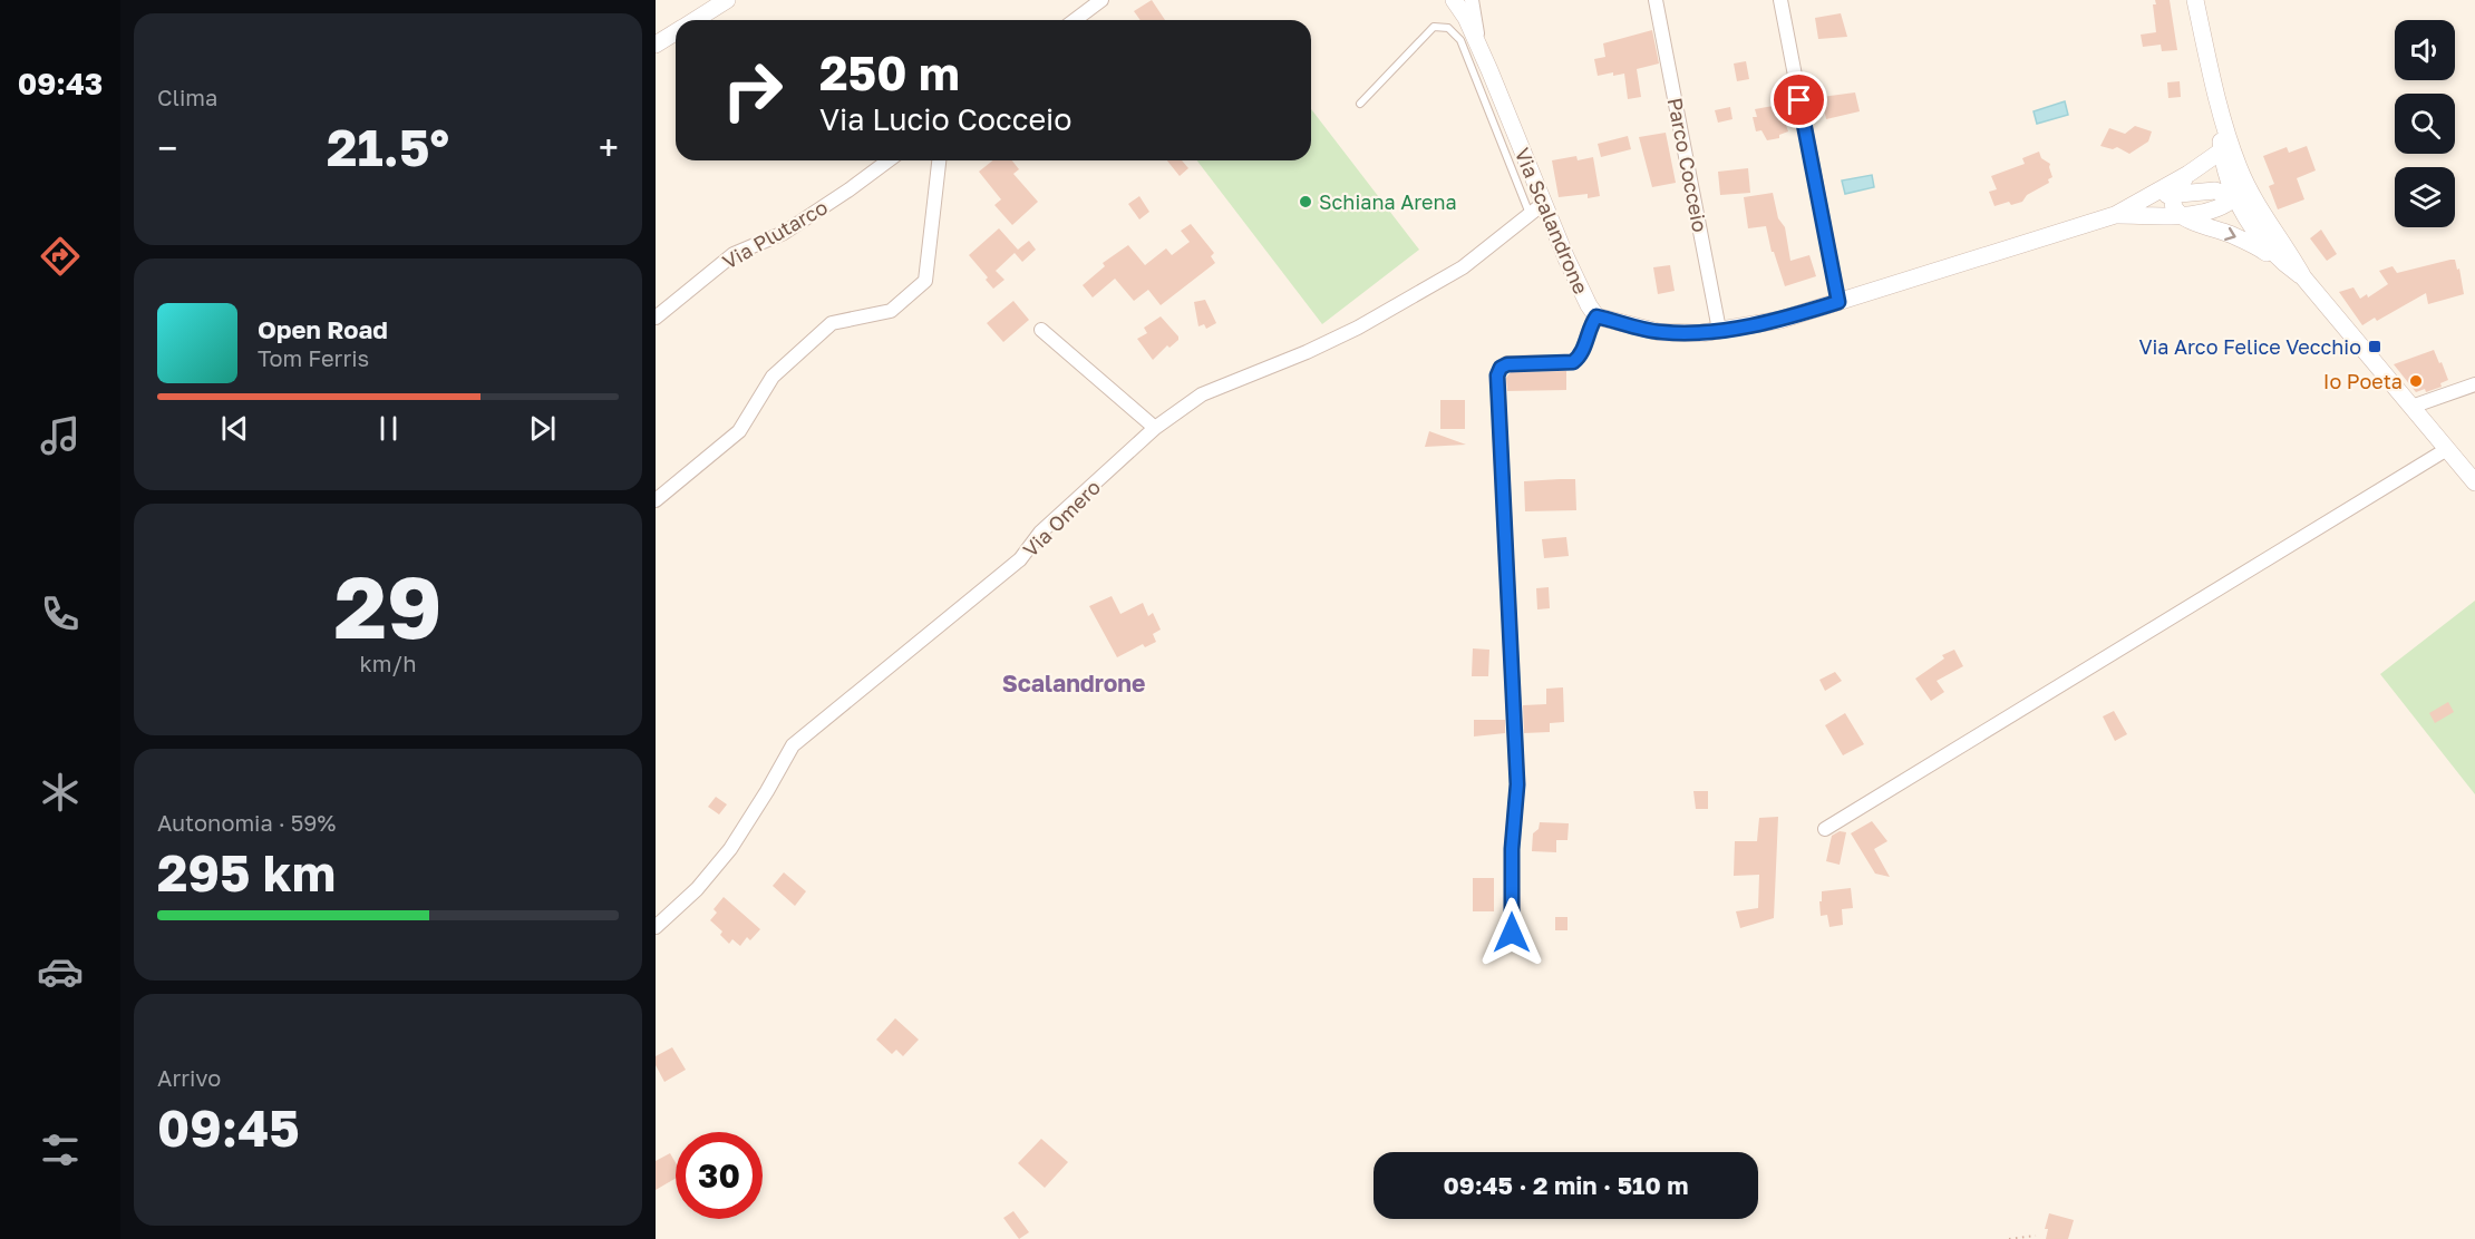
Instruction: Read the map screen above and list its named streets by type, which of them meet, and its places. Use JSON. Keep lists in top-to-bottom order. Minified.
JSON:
{"streets":{"street":["Parco Cocceio","Via Scalandrone","Via Plutarco","Via Omero"]},"crossings":[["Parco Cocceio","Via Scalandrone"],["Via Scalandrone","Via Omero"]],"districts":["Scalandrone"],"places":{"other":["Schiana Arena","Io Poeta"],"transit":["Via Arco Felice Vecchio"]},"page":{"tabs":"09:43","tile":["Clima",["29","km/h"],["Autonomia · 59%","295 km"],["Arrivo","09:45"]],"turn":["250 m","Via Lucio Cocceio"],"heat":["−","21.5°","+"],"song":["Open Road","Tom Ferris"],"limit":"30","trip":"09:45 · 2 min · 510 m"}}
